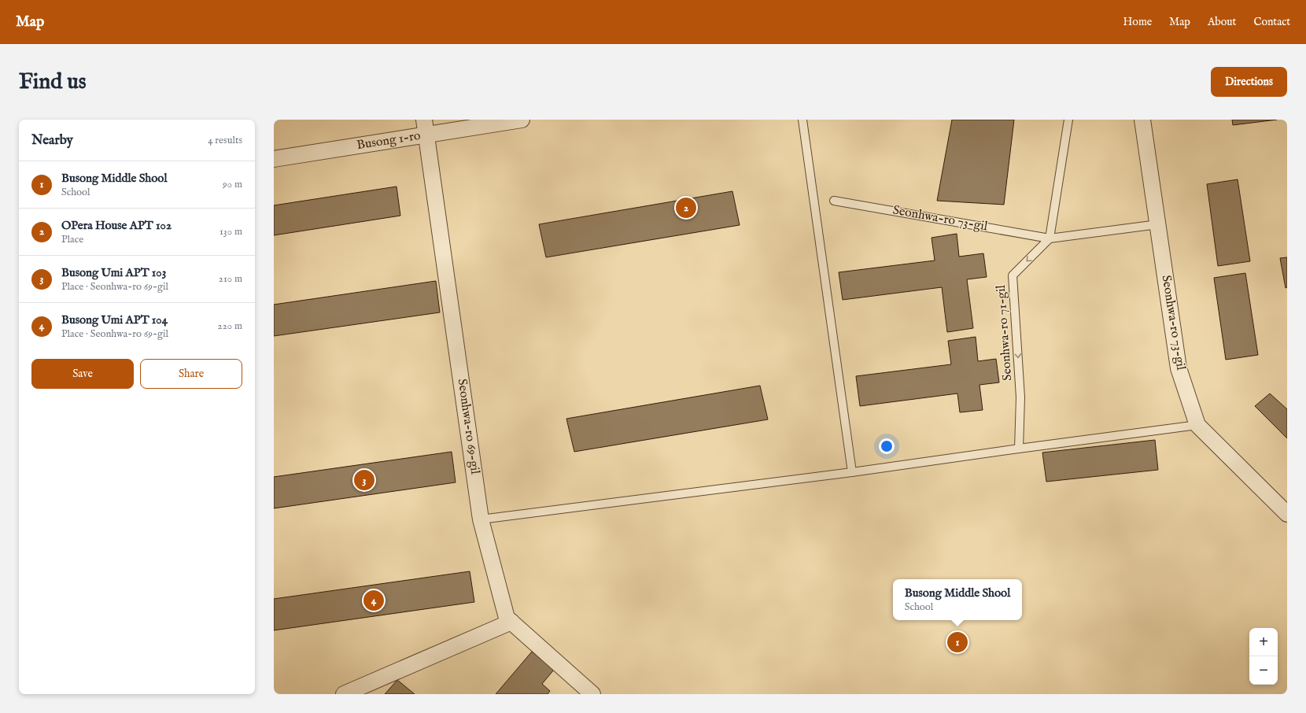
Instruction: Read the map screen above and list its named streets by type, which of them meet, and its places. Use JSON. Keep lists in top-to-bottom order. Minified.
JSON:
{"streets":{"street":["Busong 1-ro","Seonhwa-ro 73-gil","Seonhwa-ro 69-gil"],"lane":["Seonhwa-ro 71-gil"]},"crossings":[["Busong 1-ro","Seonhwa-ro 69-gil"],["Seonhwa-ro 73-gil","Seonhwa-ro 71-gil"]],"one_way":["Seonhwa-ro 71-gil"],"page":{"header":"Map","nav":["Home","Map","About","Contact"],"buttons":["Directions",["Save","Share"]],"title":"Find us","heading":["Nearby","4 results"],"list":[{"mark":"1","name":"Busong Middle Shool","note":"School","value":"90 m"},{"mark":"2","name":"OPera House APT 102","note":"Place","value":"130 m"},{"mark":"3","name":"Busong Umi APT 103","note":"Place · Seonhwa-ro 69-gil","value":"210 m"},{"mark":"4","name":"Busong Umi APT 104","note":"Place · Seonhwa-ro 69-gil","value":"220 m"}],"pins":["2","3","4","1"],"popup":["Busong Middle Shool","School"],"map_buttons":["+","−"]}}
